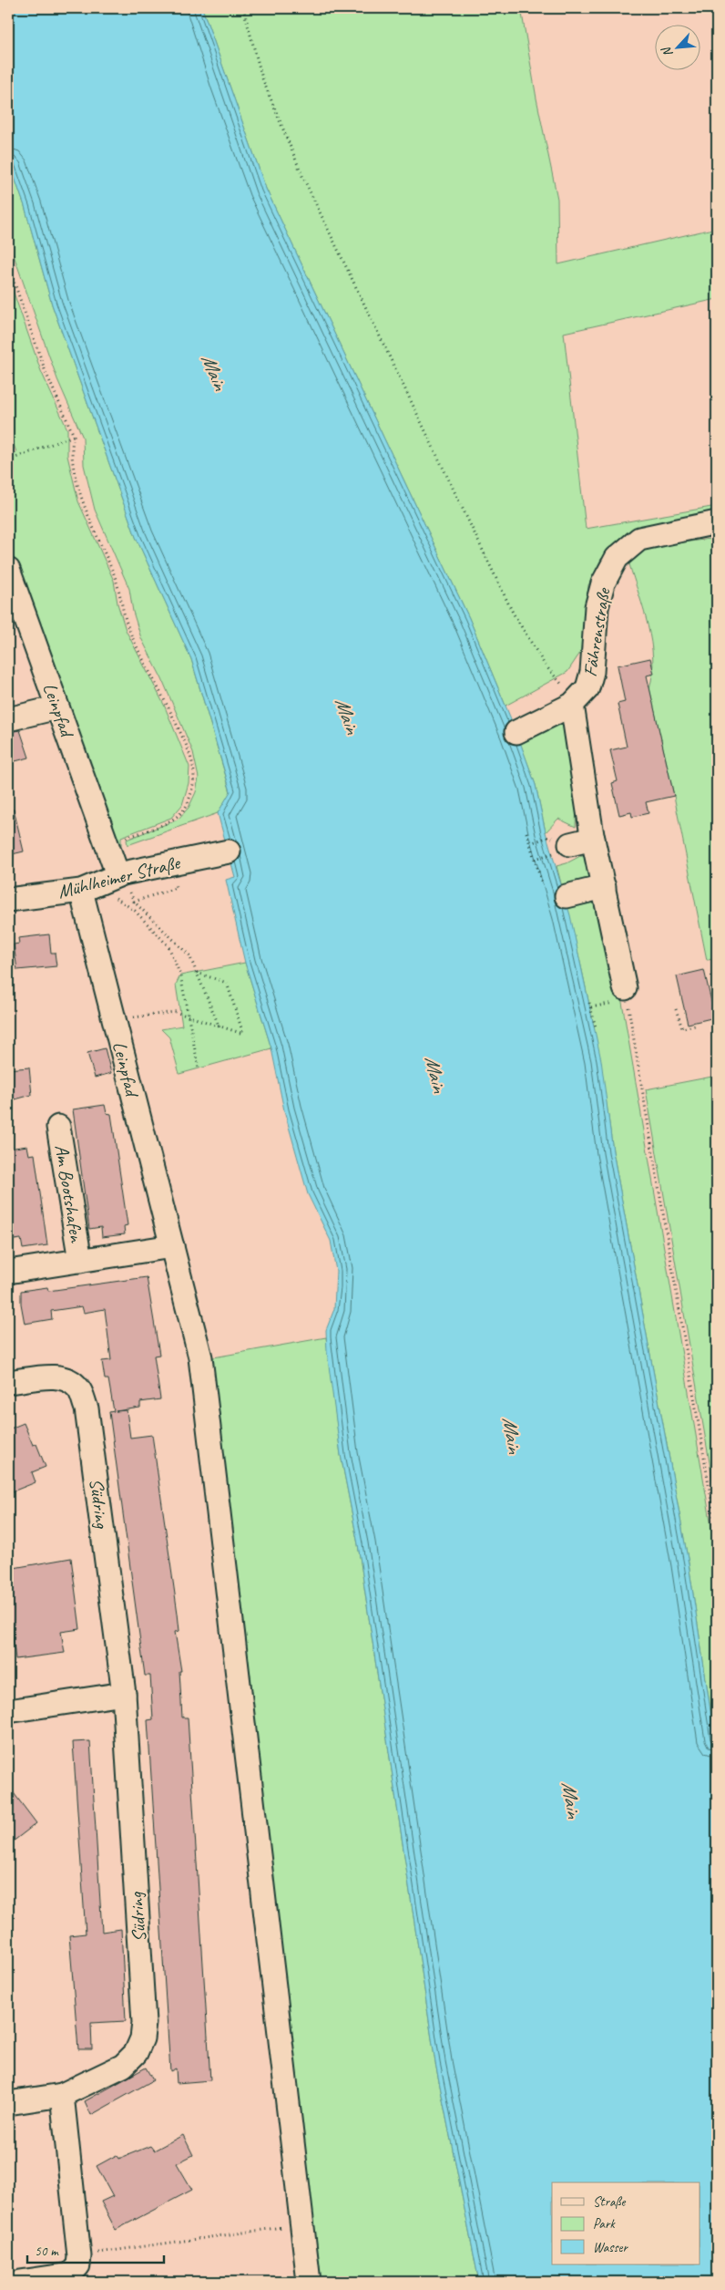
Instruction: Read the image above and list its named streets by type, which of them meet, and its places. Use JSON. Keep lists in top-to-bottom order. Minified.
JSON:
{"streets":{"street":["Fährenstraße","Leinpfad","Mühlheimer Straße","Am Bootshafen","Südring"]},"crossings":[["Leinpfad","Mühlheimer Straße"],["Leinpfad","Am Bootshafen"]],"water":["Main"],"legend":["Straße","Park","Wasser"],"scale_bar":"50 m","north":"bottom left"}
